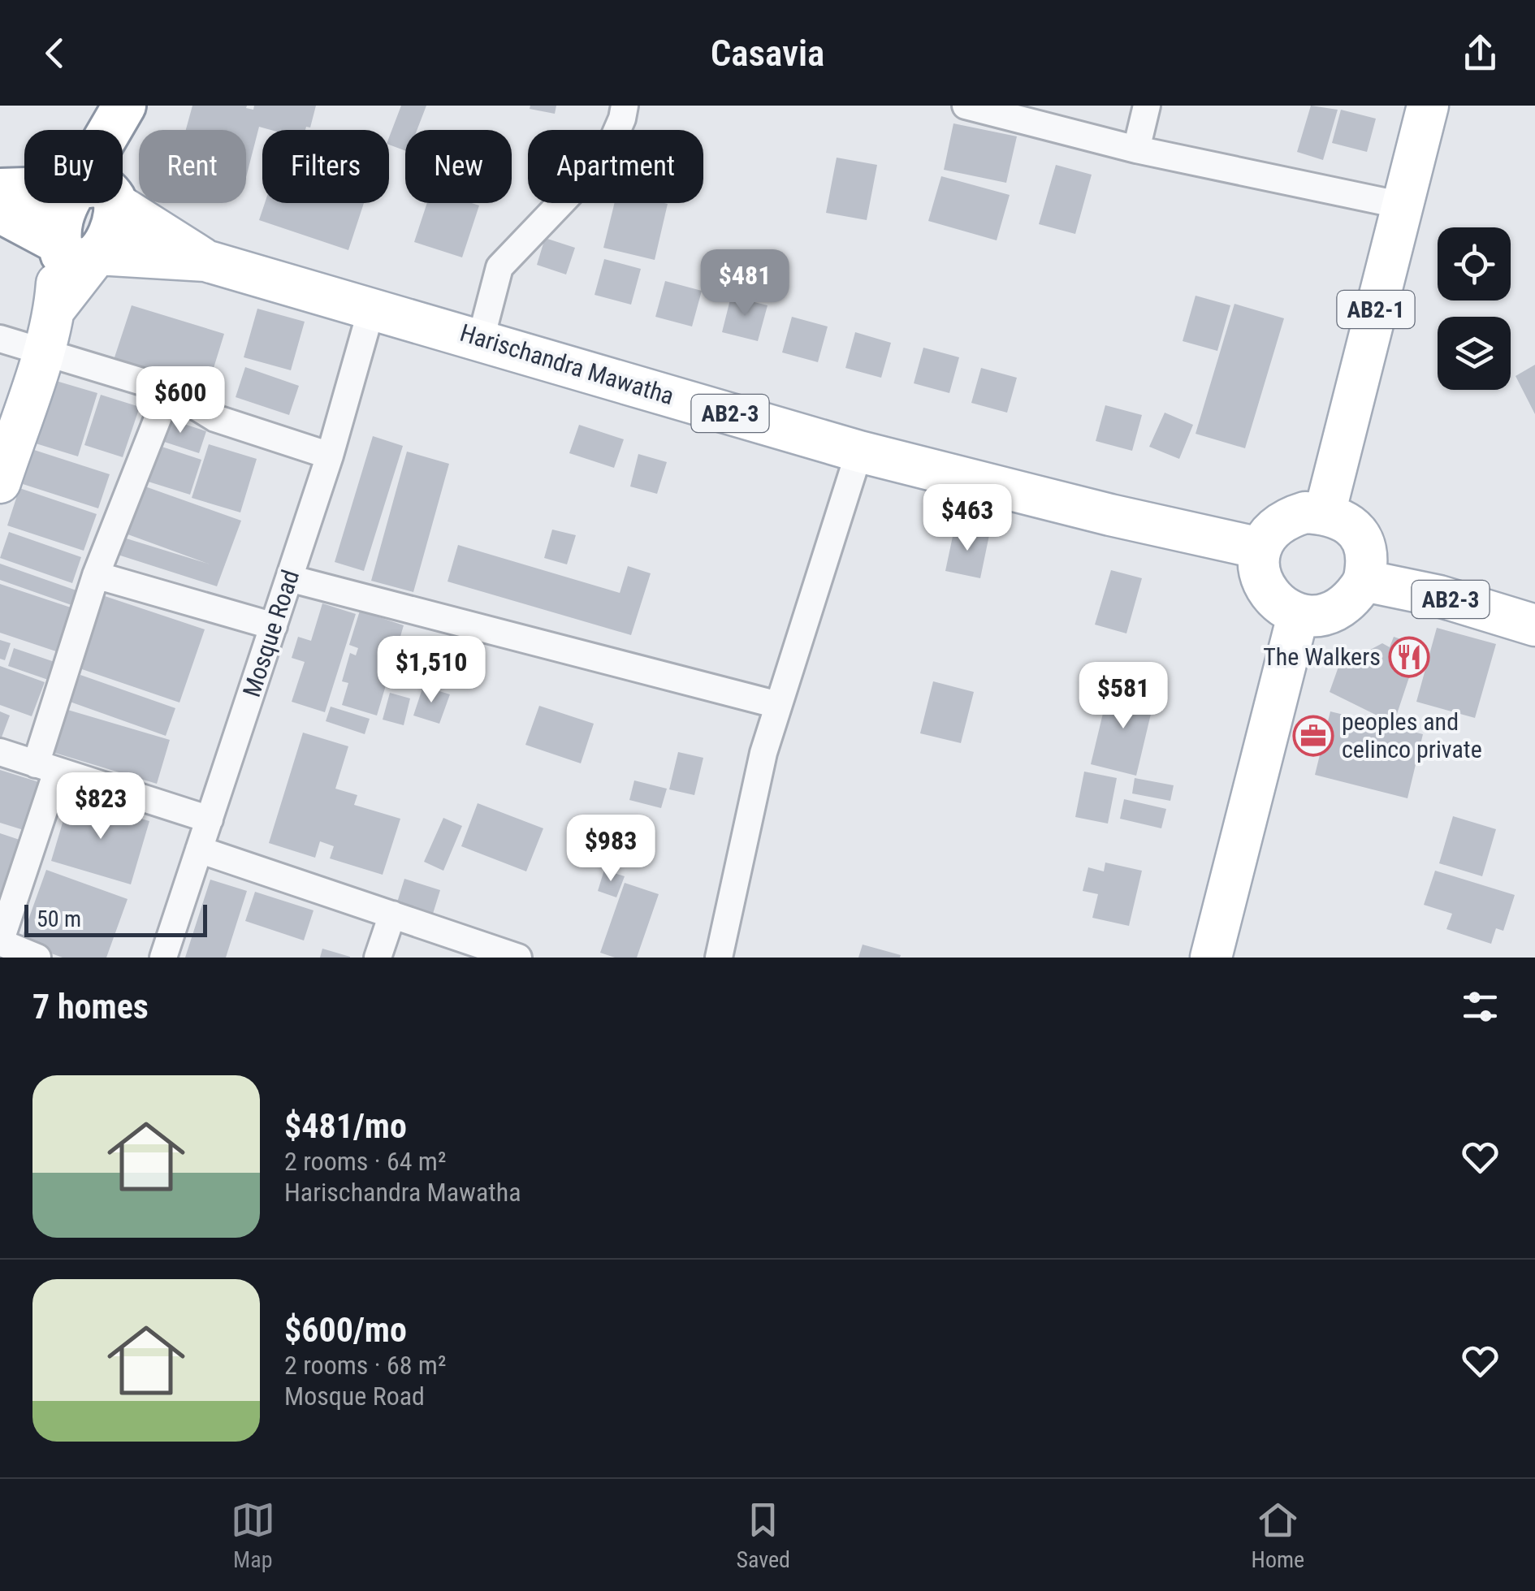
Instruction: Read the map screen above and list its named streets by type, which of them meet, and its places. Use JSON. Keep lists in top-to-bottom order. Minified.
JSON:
{"streets":{"highway":["Harischandra Mawatha"],"main road":["AB2-1","AB2-3"],"street":["Mosque Road"]},"crossings":[["AB2-1","Harischandra Mawatha"],["AB2-1","AB2-3"],["Harischandra Mawatha","AB2-3"],["Harischandra Mawatha","Mosque Road"]],"places":{"restaurant":["The Walkers"],"office":["peoples and celinco private"]},"scale_bar":"50 m","page":{"header":"Casavia","chip":["Buy","Rent","Filters","New","Apartment"],"price":["$481","$600","$463","$1,510","$581","$823","$983"],"scale":"50 m","heading":"7 homes","list":[{"name":"$481/mo","note":"2 rooms · 64 m² · Harischandra Mawatha"},{"name":"$600/mo","note":"2 rooms · 68 m² · Mosque Road"}],"tabs":["Map","Saved","Home"]}}
